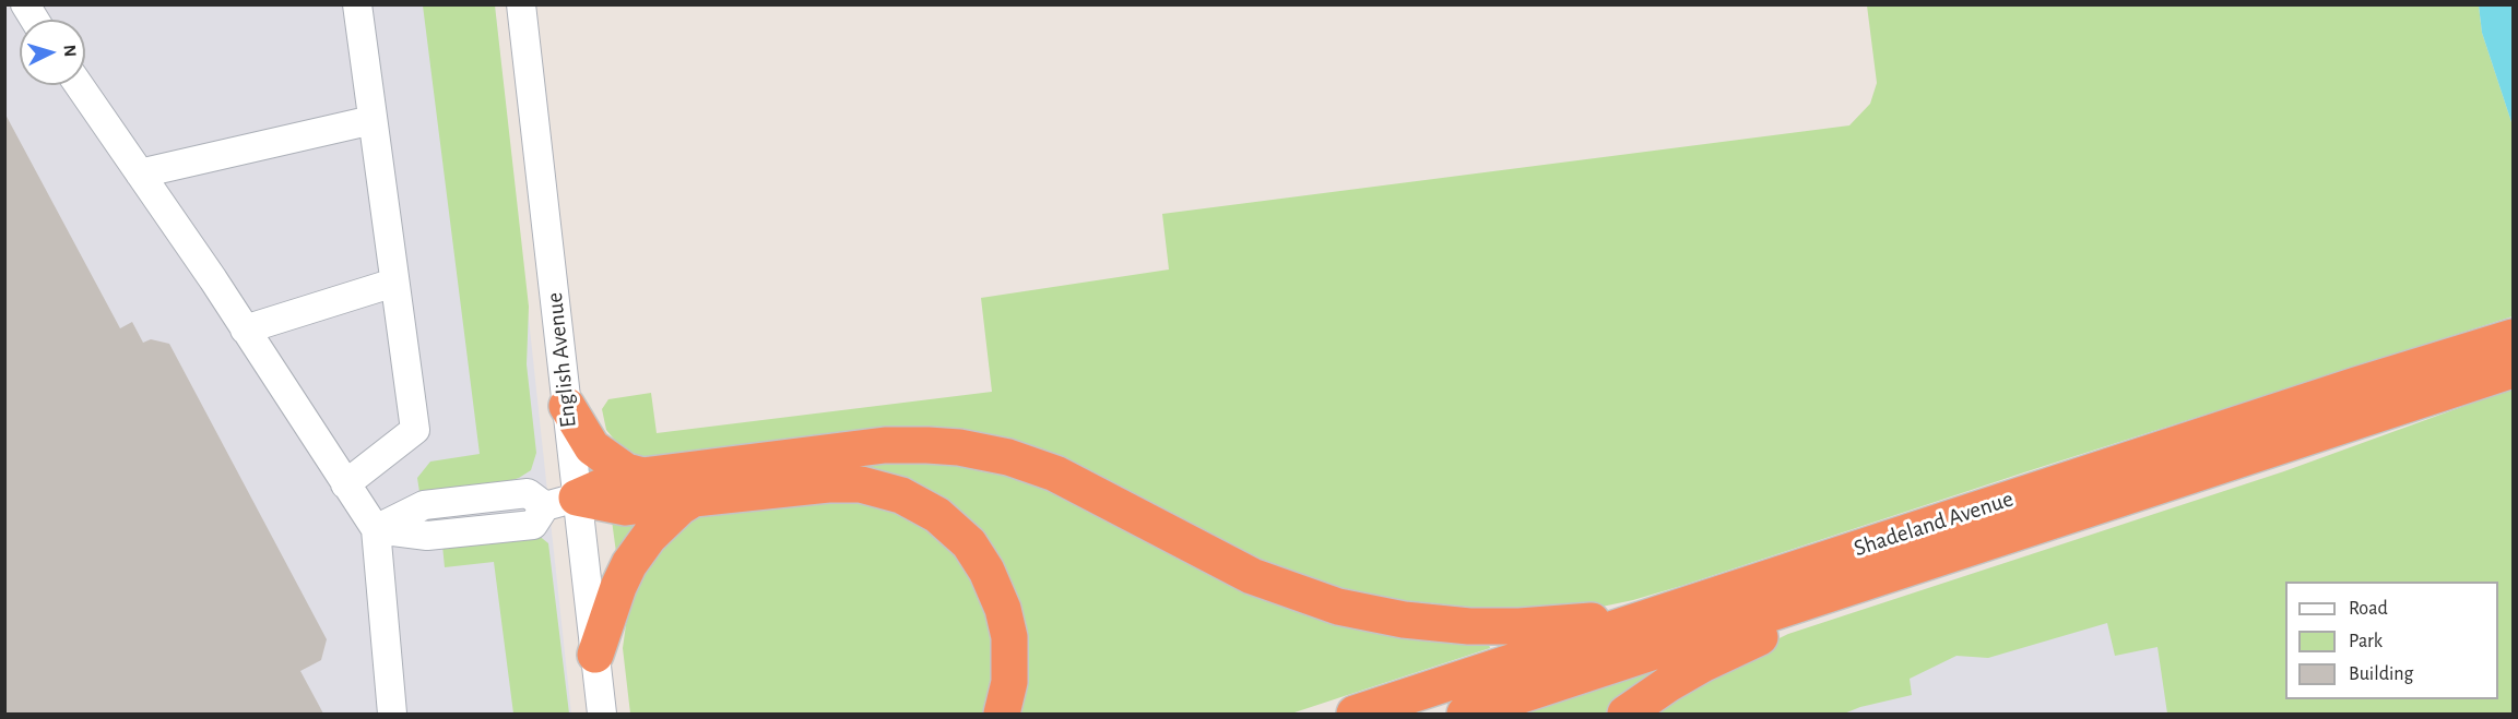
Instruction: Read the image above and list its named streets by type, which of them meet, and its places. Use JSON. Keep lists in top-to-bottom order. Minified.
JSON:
{"streets":{"highway":["Shadeland Avenue"],"street":["English Avenue"]},"legend":["Road","Park","Building"],"north":"right"}
